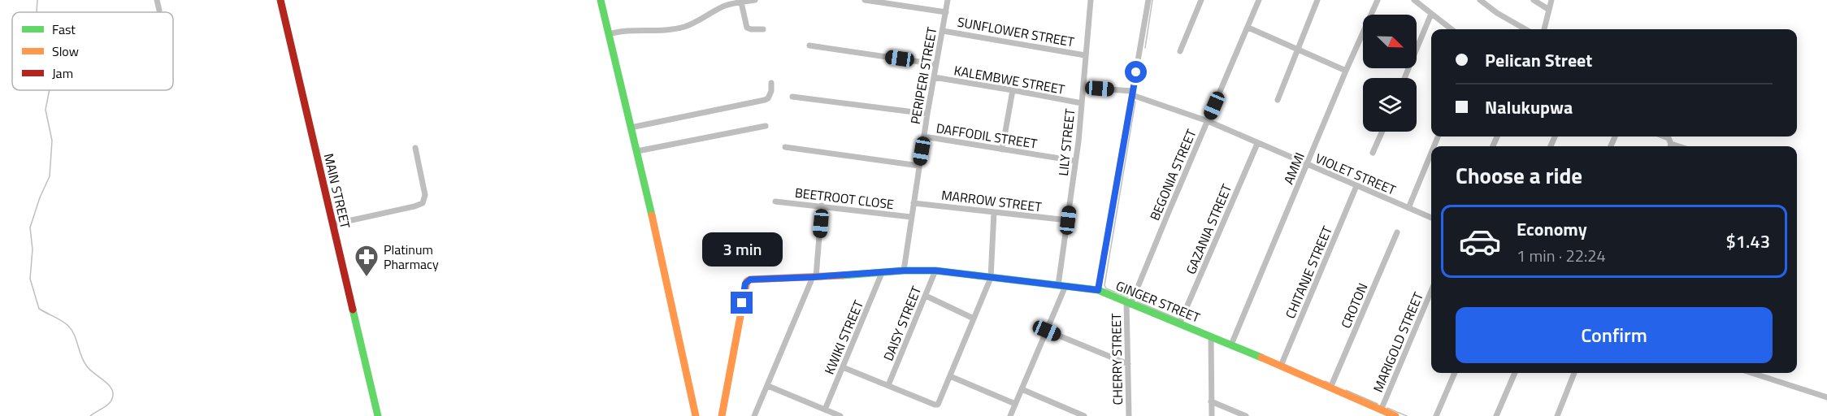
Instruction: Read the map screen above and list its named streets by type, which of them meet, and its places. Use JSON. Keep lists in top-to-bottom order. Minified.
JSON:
{"streets":{"street":["SUNFLOWER STREET","PERIPERI STREET","KALEMBWE STREET","DAFFODIL STREET","LILY STREET","AMMI","VIOLET STREET","BEGONIA STREET","MAIN STREET","BEETROOT CLOSE","MARROW STREET","GAZANIA STREET","CHITANJE STREET","GINGER STREET","CROTON","DAISY STREET","KWIKI STREET","MARIGOLD STREET","CHERRY STREET"]},"crossings":[["SUNFLOWER STREET","PERIPERI STREET"],["SUNFLOWER STREET","LILY STREET"],["PERIPERI STREET","KALEMBWE STREET"],["PERIPERI STREET","DAFFODIL STREET"],["PERIPERI STREET","BEETROOT CLOSE"],["PERIPERI STREET","MARROW STREET"],["PERIPERI STREET","GINGER STREET"],["KALEMBWE STREET","LILY STREET"],["DAFFODIL STREET","LILY STREET"],["LILY STREET","VIOLET STREET"],["LILY STREET","MARROW STREET"],["LILY STREET","GINGER STREET"],["AMMI","VIOLET STREET"],["AMMI","GINGER STREET"],["VIOLET STREET","BEGONIA STREET"],["VIOLET STREET","GAZANIA STREET"],["VIOLET STREET","CHITANJE STREET"],["BEGONIA STREET","GINGER STREET"],["BEGONIA STREET","CHERRY STREET"],["GAZANIA STREET","GINGER STREET"],["CHITANJE STREET","GINGER STREET"],["GINGER STREET","CROTON"],["GINGER STREET","DAISY STREET"],["GINGER STREET","KWIKI STREET"],["GINGER STREET","MARIGOLD STREET"],["GINGER STREET","CHERRY STREET"]],"places":{"pharmacy":["Platinum Pharmacy"]},"legend":["Fast","Slow","Jam"],"north":"bottom right","page":{"banner":["Pelican Street","Nalukupwa"],"heading":"Choose a ride","list":[{"name":"Economy","note":"1 min · 22:24","value":"$1.43"}],"bubble":"3 min","buttons":"Confirm"}}
